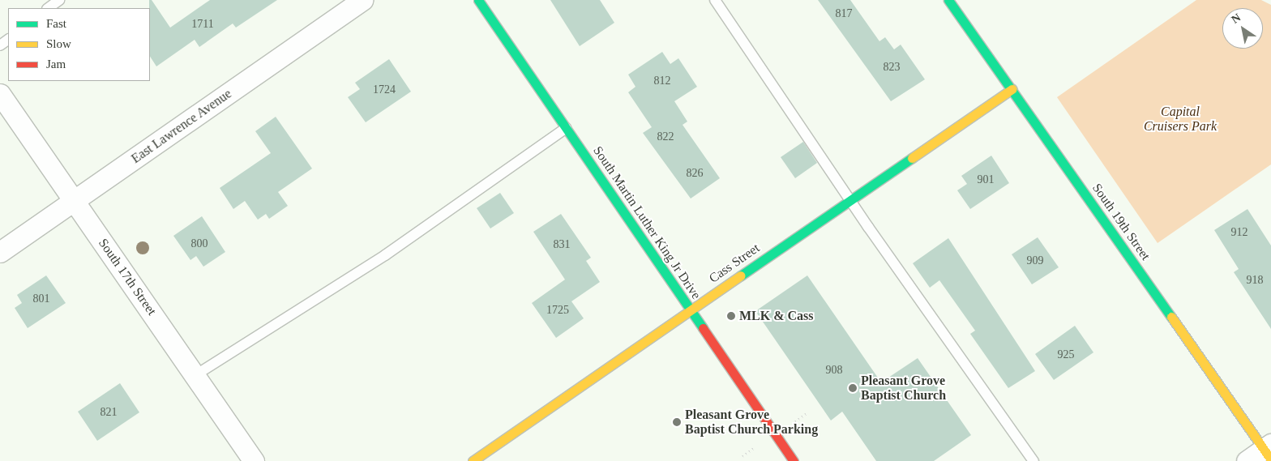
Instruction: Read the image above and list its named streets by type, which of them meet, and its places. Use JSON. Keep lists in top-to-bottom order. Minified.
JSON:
{"streets":{"street":["East Lawrence Avenue","South 19th Street","South Martin Luther King Jr Drive","Cass Street","South 17th Street"]},"crossings":[["East Lawrence Avenue","South 17th Street"],["South 19th Street","Cass Street"],["South Martin Luther King Jr Drive","Cass Street"]],"parks":["Capital Cruisers Park"],"places":["MLK & Cass","Pleasant Grove Baptist Church","Pleasant Grove Baptist Church Parking"],"house_numbers":["817","1711","823","812","1724","822","826","901","912","800","831","909","918","801","1725","925","908","821"],"legend":["Fast","Slow","Jam"],"north":"top left"}
